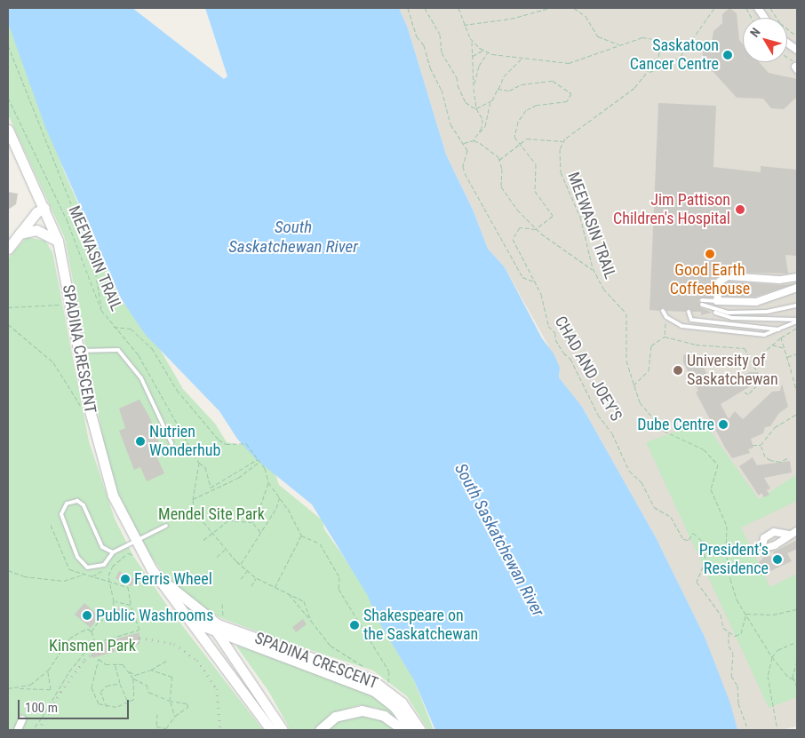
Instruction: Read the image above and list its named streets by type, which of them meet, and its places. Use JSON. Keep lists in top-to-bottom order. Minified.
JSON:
{"streets":{"street":["SPADINA CRESCENT"],"path":["MEEWASIN TRAIL","CHAD AND JOEY'S"]},"water":["South Saskatchewan River"],"parks":["Mendel Site Park","Kinsmen Park"],"places":["Saskatoon Cancer Centre","Jim Pattison Children's Hospital","Good Earth Coffeehouse","University of Saskatchewan","Dube Centre","Nutrien Wonderhub","President's Residence","Ferris Wheel","Public Washrooms","Shakespeare on the Saskatchewan"],"scale_bar":"100 m","north":"top left"}
